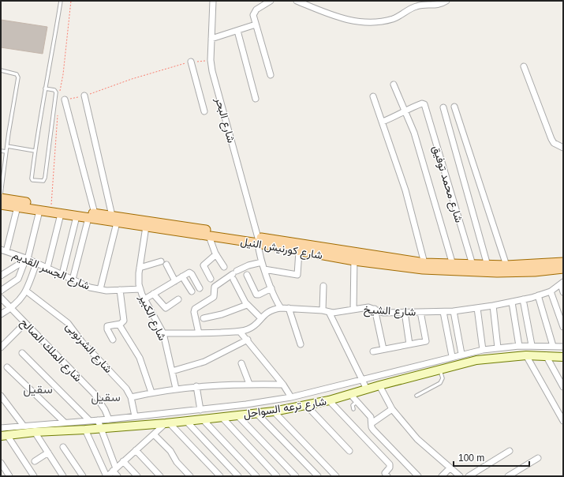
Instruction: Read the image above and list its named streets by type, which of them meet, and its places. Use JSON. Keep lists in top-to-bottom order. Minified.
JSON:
{"streets":{"main road":["شارع كورنيش النيل","شارع ترعه السواحل"],"street":["شارع البحر","شارع محمد توفيق","شارع الجسر القديم","شارع الشيخ","شارع الكبير","شارع الشرنوبى","شارع الملك الصالح"]},"crossings":[["شارع البحر","شارع كورنيش النيل"],["شارع محمد توفيق","شارع كورنيش النيل"],["شارع كورنيش النيل","شارع الكبير"],["شارع الجسر القديم","شارع الكبير"],["شارع الشرنوبى","شارع ترعه السواحل"],["شارع الملك الصالح","شارع ترعه السواحل"]],"districts":["سقيل","سقيل"],"scale_bar":"100 m"}
